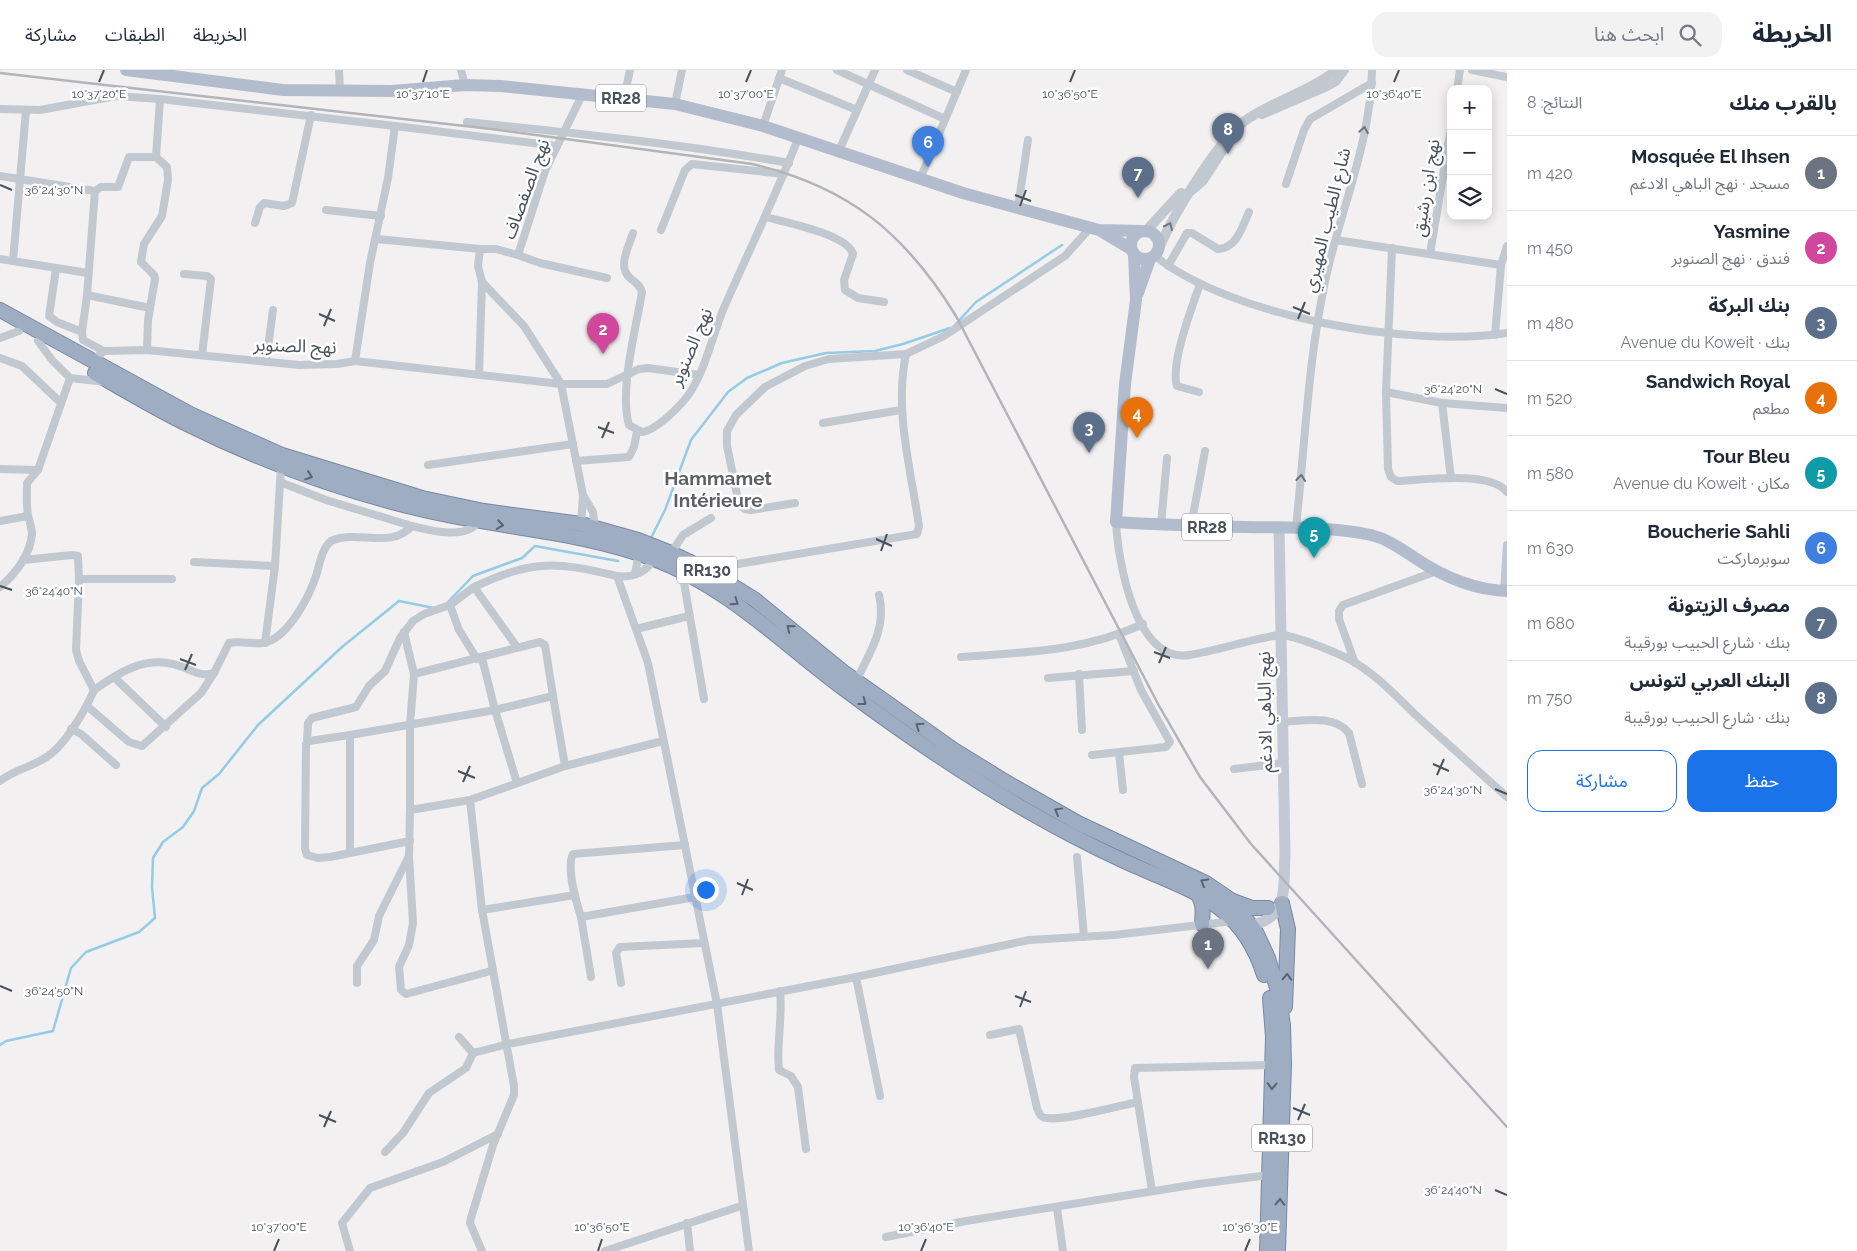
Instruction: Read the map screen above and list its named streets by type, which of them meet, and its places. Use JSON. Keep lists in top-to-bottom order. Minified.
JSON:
{"streets":{"highway":["RR130"],"main road":["RR28","نهج الباهي الادغم"],"street":["نهج ابن رشيق","نهج الصفصاف","شارع الطيب المهيري","نهج الصنوبر"]},"crossings":[["RR28","نهج الصفصاف"],["RR28","شارع الطيب المهيري"],["RR28","نهج الصنوبر"],["RR28","نهج الباهي الادغم"],["نهج الصفصاف","نهج الصنوبر"]],"one_way":["شارع الطيب المهيري"],"districts":["Hammamet Intérieure"],"page":{"header":"الخريطة","search":"ابحث هنا","nav":["الخريطة","الطبقات","مشاركة"],"heading":["بالقرب منك","النتائج: 8"],"map_buttons":["+","−"],"pins":["8","6","7","2","4","3","5","1"],"list":[{"mark":"1","name":"Mosquée El Ihsen","note":"مسجد · نهج الباهي الادغم","value":"420 m"},{"mark":"2","name":"Yasmine","note":"فندق · نهج الصنوبر","value":"450 m"},{"mark":"3","name":"بنك البركة","note":"بنك · Avenue du Koweit","value":"480 m"},{"mark":"4","name":"Sandwich Royal","note":"مطعم","value":"520 m"},{"mark":"5","name":"Tour Bleu","note":"مكان · Avenue du Koweit","value":"580 m"},{"mark":"6","name":"Boucherie Sahli","note":"سوبرماركت","value":"630 m"},{"mark":"7","name":"مصرف الزيتونة","note":"بنك · شارع الحبيب بورقيبة","value":"680 m"},{"mark":"8","name":"البنك العربي لتونس","note":"بنك · شارع الحبيب بورقيبة","value":"750 m"}],"buttons":["حفظ","مشاركة"]},"coordinates":["10°37'00\"E","10°36'50\"E","10°36'40\"E","10°37'20\"E","10°37'10\"E","36°24'30\"N","36°24'20\"N","36°24'40\"N","36°24'50\"N","10°36'30\"E"]}
